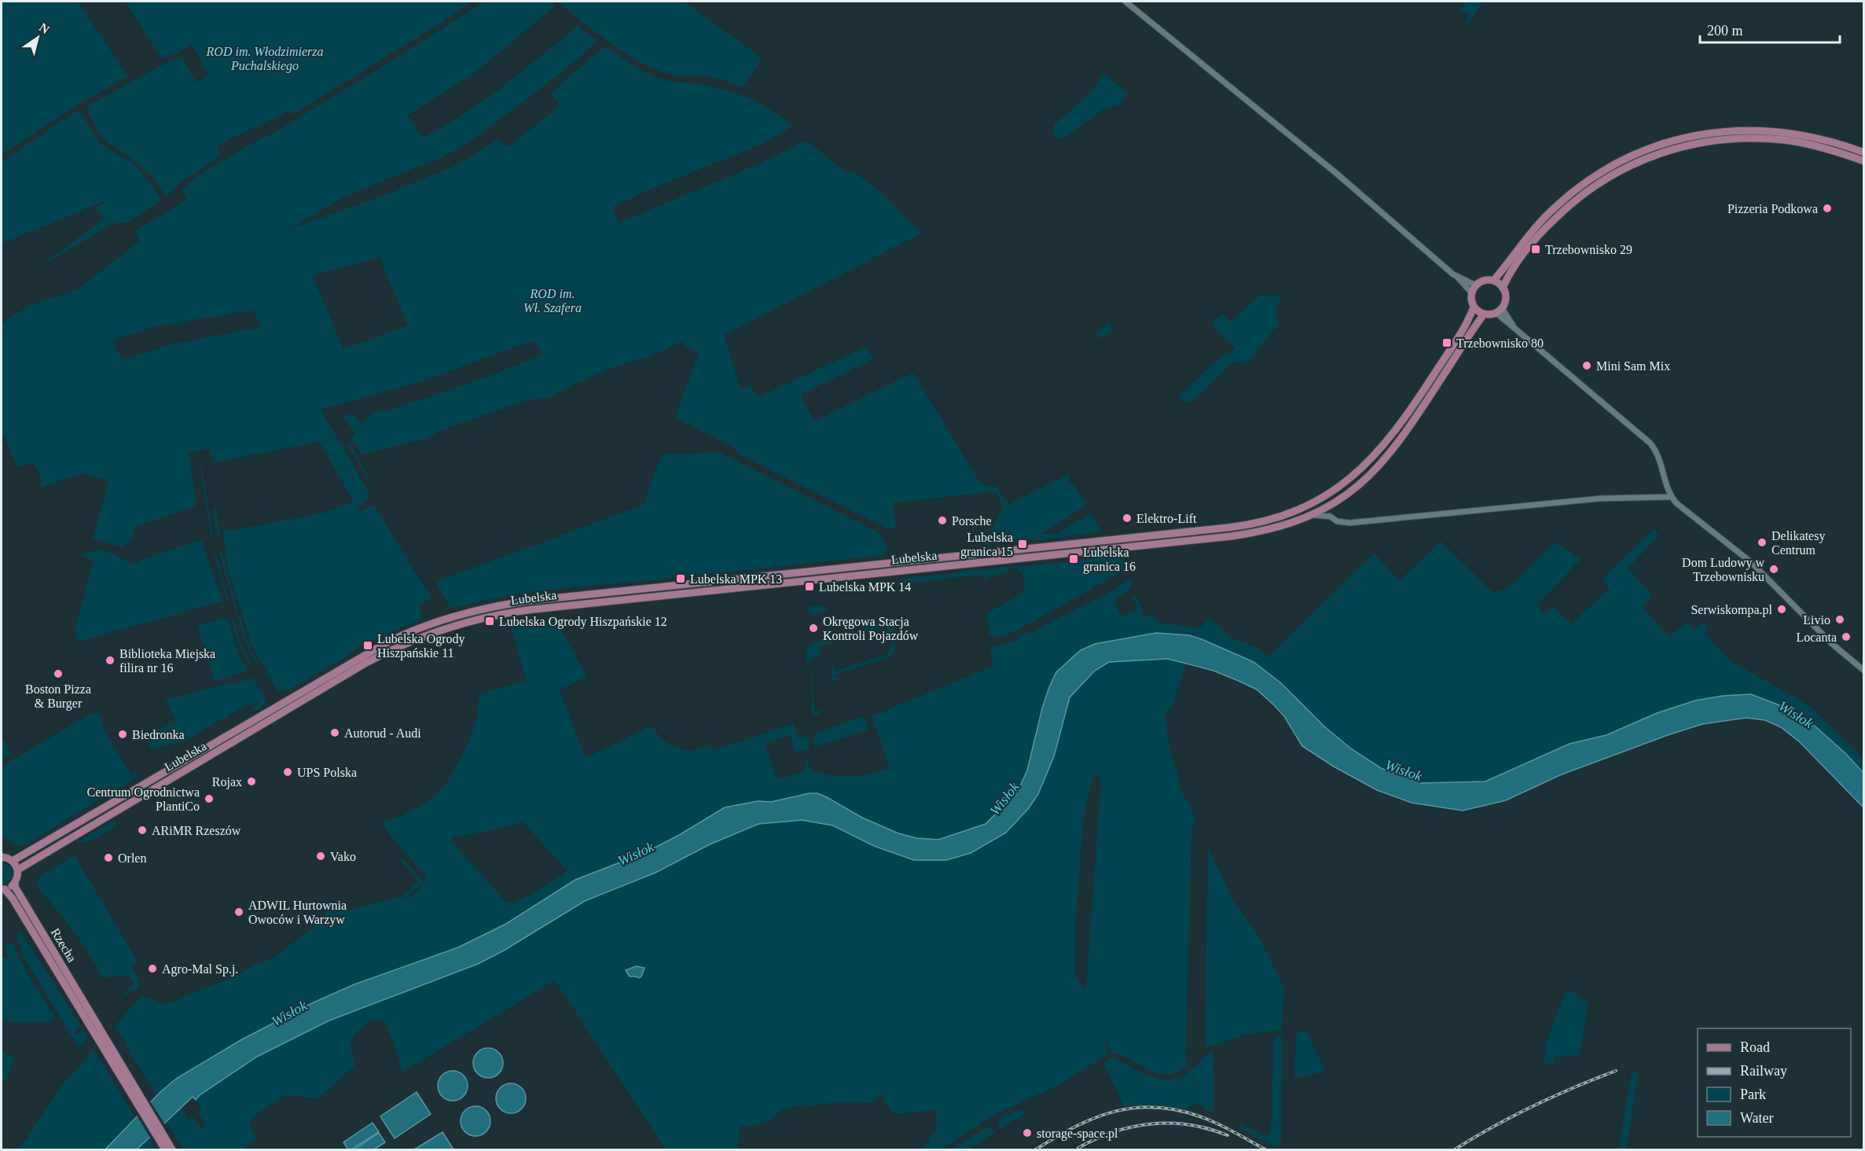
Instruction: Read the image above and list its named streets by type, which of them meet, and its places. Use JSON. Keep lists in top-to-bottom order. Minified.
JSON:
{"streets":{"main road":["Lubelska","Rzecha"]},"water":["Wisłok"],"parks":["ROD im. Włodzimierza Puchalskiego","ROD im. Wł. Szafera"],"places":{"other":["Pizzeria Podkowa","Mini Sam Mix","Elektro-Lift","Porsche","Delikatesy Centrum","Dom Ludowy w Trzebownisku","Serwiskompa.pl","Livio","Okręgowa Stacja Kontroli Pojazdów","Locanta","Biblioteka Miejska filira nr 16","Boston Pizza & Burger","Autorud - Audi","Biedronka","UPS Polska","Rojax","Centrum Ogrodnictwa PlantiCo","ARiMR Rzeszów","Vako","Orlen","ADWIL Hurtownia Owoców i Warzyw","Agro-Mal Sp.j.","storage-space.pl"],"transit":["Trzebownisko 29","Trzebownisko 80","Lubelska granica 15","Lubelska granica 16","Lubelska MPK 13","Lubelska MPK 14","Lubelska Ogrody Hiszpańskie 12","Lubelska Ogrody Hiszpańskie 11"]},"legend":["Road","Railway","Park","Water"],"scale_bar":"200 m","north":"top right"}
